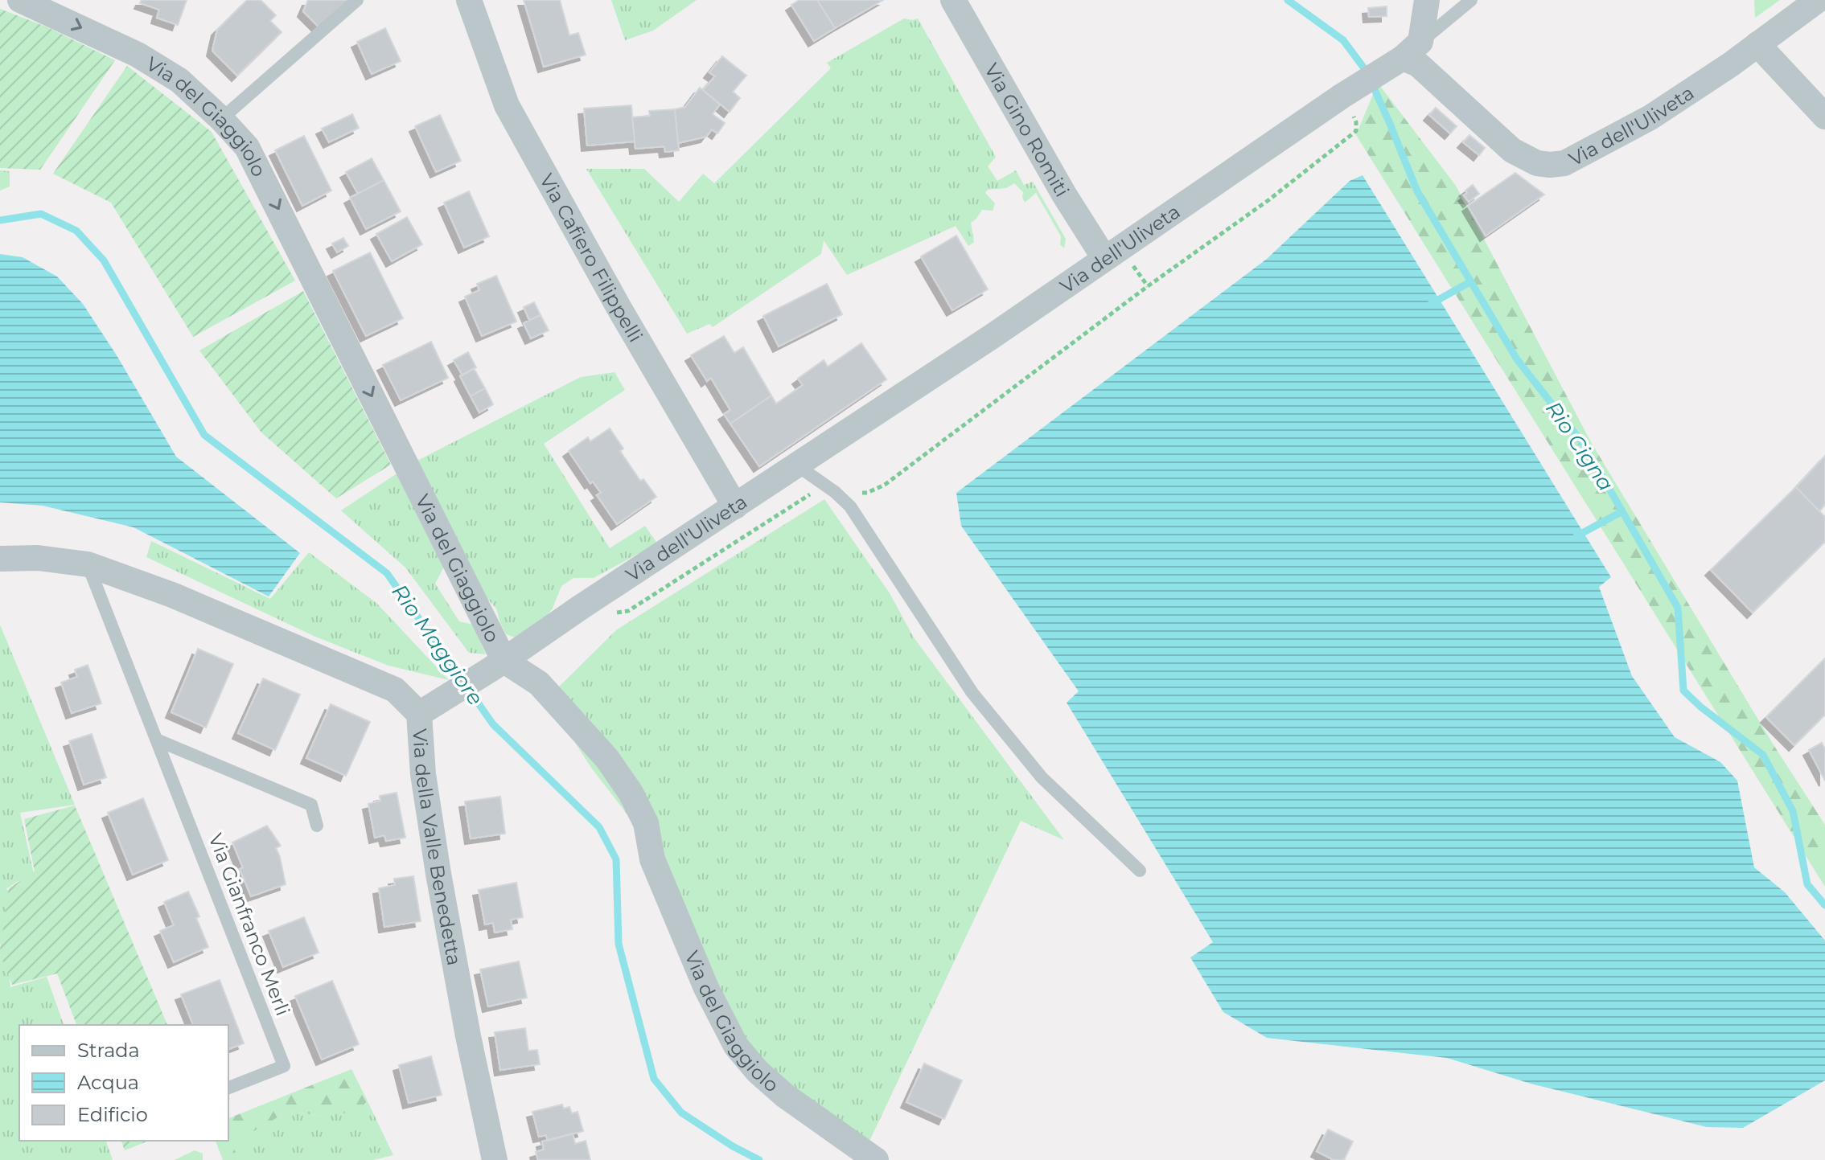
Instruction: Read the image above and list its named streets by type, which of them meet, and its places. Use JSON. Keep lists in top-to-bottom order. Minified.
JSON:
{"streets":{"street":["Via del Giaggiolo","Via dell'Uliveta","Via Gino Romiti","Via Cafiero Filippelli","Via della Valle Benedetta"],"lane":["Via Gianfranco Merli"]},"crossings":[["Via del Giaggiolo","Via dell'Uliveta"],["Via dell'Uliveta","Via Gino Romiti"],["Via dell'Uliveta","Via Cafiero Filippelli"],["Via dell'Uliveta","Via della Valle Benedetta"],["Via della Valle Benedetta","Via Gianfranco Merli"]],"one_way":["Via del Giaggiolo"],"water":["Rio Cigna","Rio Maggiore"],"legend":["Strada","Acqua","Edificio"]}
